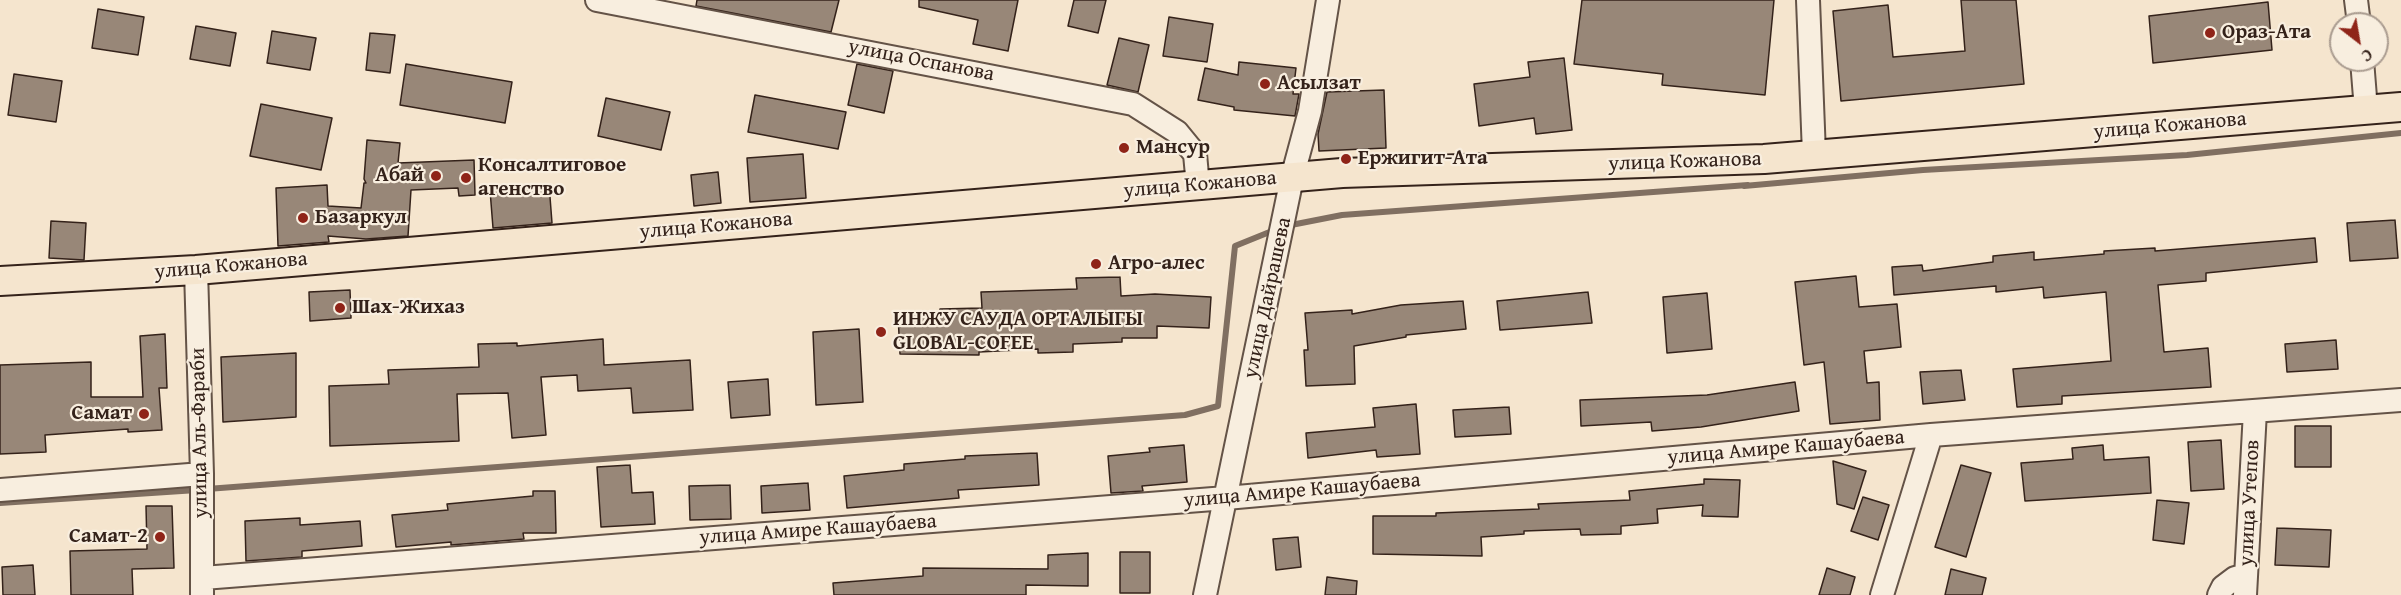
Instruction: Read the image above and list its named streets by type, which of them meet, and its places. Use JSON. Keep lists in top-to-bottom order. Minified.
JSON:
{"streets":{"main road":["улица Кожанова"],"street":["улица Оспанова","улица Дайрашева","улица Аль-Фараби","улица Амире Кашаубаева","улица Утепов"]},"crossings":[["улица Оспанова","улица Кожанова"],["улица Кожанова","улица Дайрашева"],["улица Кожанова","улица Аль-Фараби"],["улица Дайрашева","улица Амире Кашаубаева"],["улица Аль-Фараби","улица Амире Кашаубаева"],["улица Амире Кашаубаева","улица Утепов"]],"places":["Ораз-Ата","Асылзат","Мансур","Ержигит-Ата","Абай","Консалтиговое агенство","Базаркул","Агро-алес","Шах-Жихаз","ИНЖУ САУДА ОРТАЛЫГЫ GLOBAL-COFEE","Самат","Самат-2"],"north":"bottom right"}
